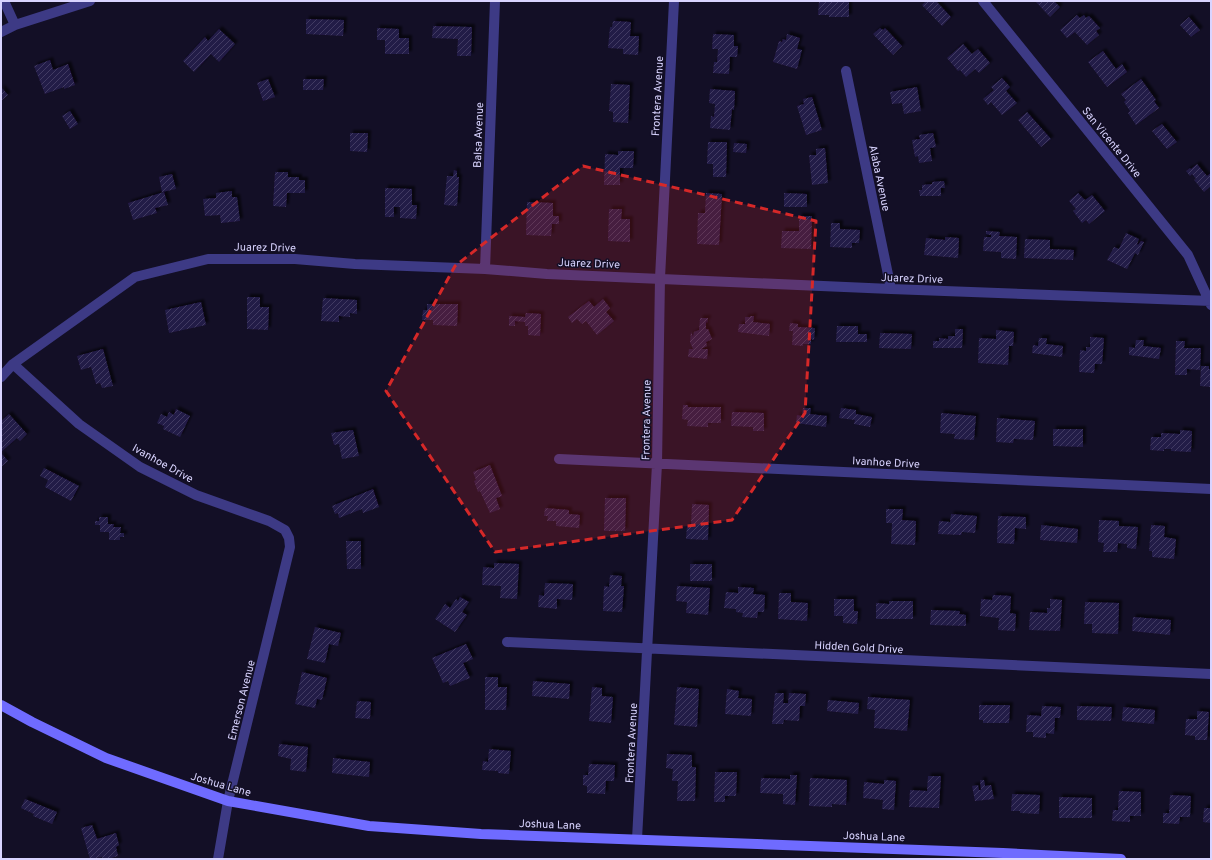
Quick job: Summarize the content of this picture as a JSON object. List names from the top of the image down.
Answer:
{
  "streets": {
    "main road": ["Joshua Lane"],
    "street": [
      "Frontera Avenue",
      "Balsa Avenue",
      "San Vicente Drive",
      "Alaba Avenue",
      "Juarez Drive",
      "Ivanhoe Drive",
      "Hidden Gold Drive",
      "Emerson Avenue"
    ]
  },
  "crossings": [
    ["Frontera Avenue", "Juarez Drive"],
    ["Frontera Avenue", "Ivanhoe Drive"],
    ["Frontera Avenue", "Hidden Gold Drive"],
    ["Frontera Avenue", "Joshua Lane"],
    ["Balsa Avenue", "Juarez Drive"],
    ["San Vicente Drive", "Juarez Drive"],
    ["Alaba Avenue", "Juarez Drive"],
    ["Juarez Drive", "Ivanhoe Drive"],
    ["Ivanhoe Drive", "Emerson Avenue"],
    ["Emerson Avenue", "Joshua Lane"]
  ]
}
